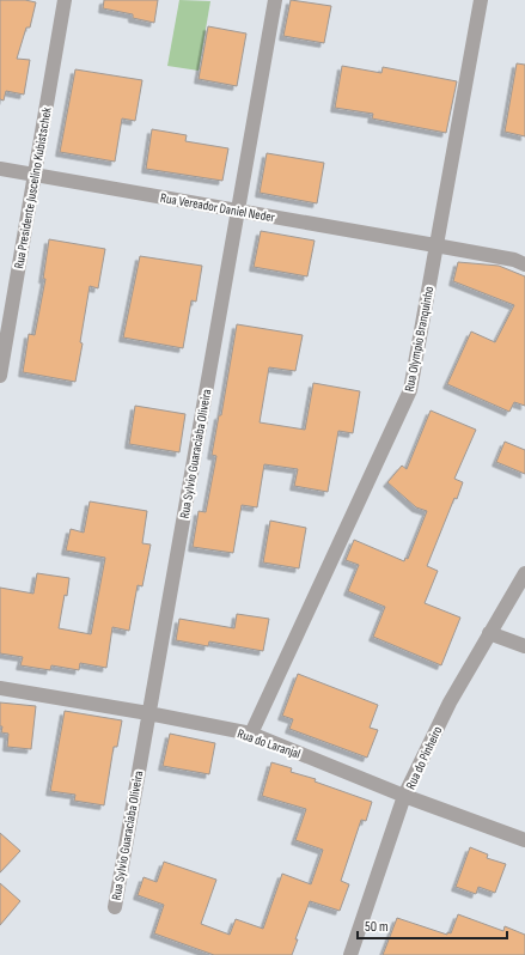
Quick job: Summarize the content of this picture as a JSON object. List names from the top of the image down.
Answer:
{
  "streets": {
    "street": [
      "Rua Presidente Juscelino Kubistschek",
      "Rua Vereador Daniel Neder",
      "Rua Olympio Branquinho",
      "Rua Sylvio Guaraciaba Oliveira",
      "Rua do Laranjal",
      "Rua do Pinheiro"
    ]
  },
  "crossings": [
    ["Rua Presidente Juscelino Kubistschek", "Rua Vereador Daniel Neder"],
    ["Rua Vereador Daniel Neder", "Rua Olympio Branquinho"],
    ["Rua Vereador Daniel Neder", "Rua Sylvio Guaraciaba Oliveira"],
    ["Rua Olympio Branquinho", "Rua do Laranjal"],
    ["Rua Sylvio Guaraciaba Oliveira", "Rua do Laranjal"],
    ["Rua do Laranjal", "Rua do Pinheiro"]
  ],
  "scale_bar": "50 m"
}
